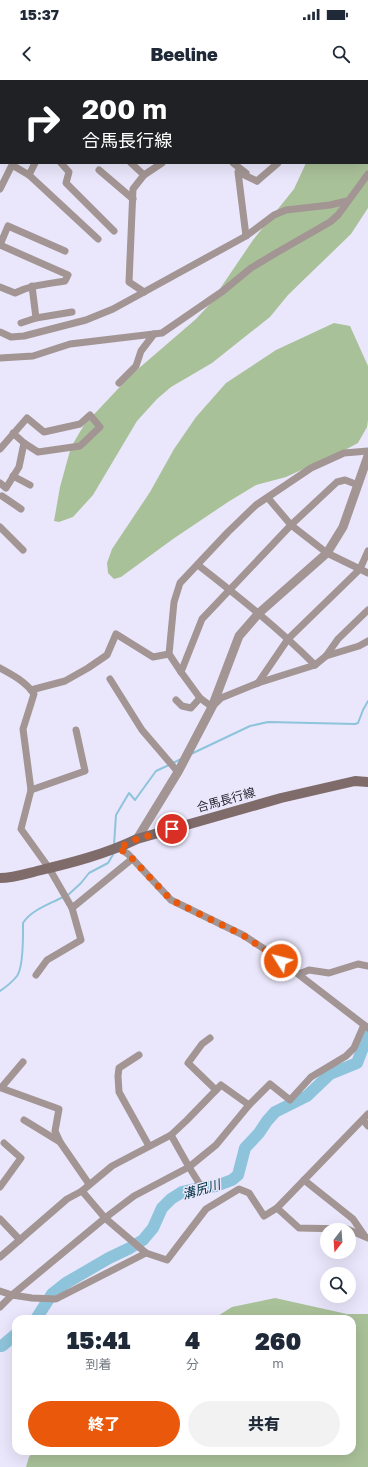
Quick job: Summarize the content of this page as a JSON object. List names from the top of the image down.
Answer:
{
  "streets": {
    "main road": ["合馬長行線"]
  },
  "water": ["溝尻川"],
  "north": "bottom",
  "page": {
    "status": "15:37",
    "header": "Beeline",
    "turn": ["200 m", "合馬長行線"],
    "eta": [
      "15:41",
      "到着",
      "4",
      "分",
      "260",
      "m"
    ],
    "buttons": ["終了", "共有"]
  }
}
